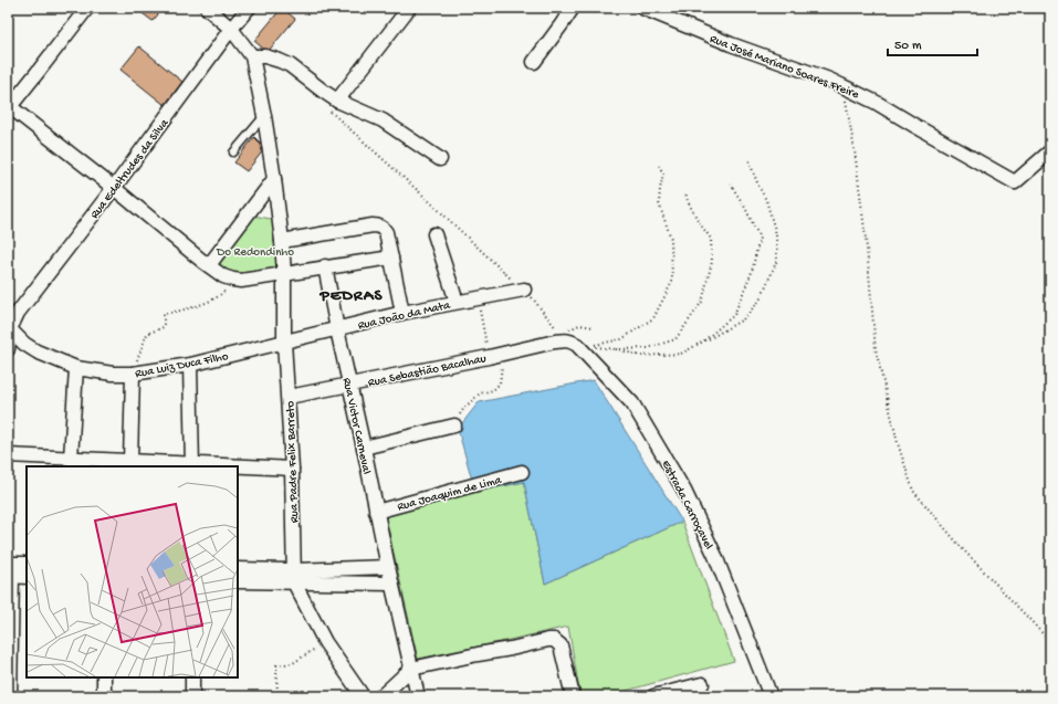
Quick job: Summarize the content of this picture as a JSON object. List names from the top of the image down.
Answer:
{
  "streets": {
    "street": [
      "Rua José Mariano Soares Freire",
      "Rua Edeltrudes da Silva",
      "Rua João da Mata",
      "Rua Luiz Duca Filho",
      "Rua Sebastião Bacalhau",
      "Rua Victor Carneval",
      "Rua Padre Felix Barreto",
      "Rua Joaquim de Lima",
      "Estrada Carroçavel"
    ]
  },
  "crossings": [
    ["Rua Edeltrudes da Silva", "Rua Luiz Duca Filho"],
    ["Rua João da Mata", "Rua Luiz Duca Filho"],
    ["Rua João da Mata", "Rua Victor Carneval"],
    ["Rua João da Mata", "Rua Padre Felix Barreto"],
    ["Rua Luiz Duca Filho", "Rua Padre Felix Barreto"],
    ["Rua Sebastião Bacalhau", "Rua Victor Carneval"],
    ["Rua Sebastião Bacalhau", "Rua Padre Felix Barreto"],
    ["Rua Sebastião Bacalhau", "Estrada Carroçavel"],
    ["Rua Victor Carneval", "Rua Joaquim de Lima"]
  ],
  "districts": ["PEDRAS"],
  "parks": ["Do Redondinho"],
  "scale_bar": "50 m"
}
